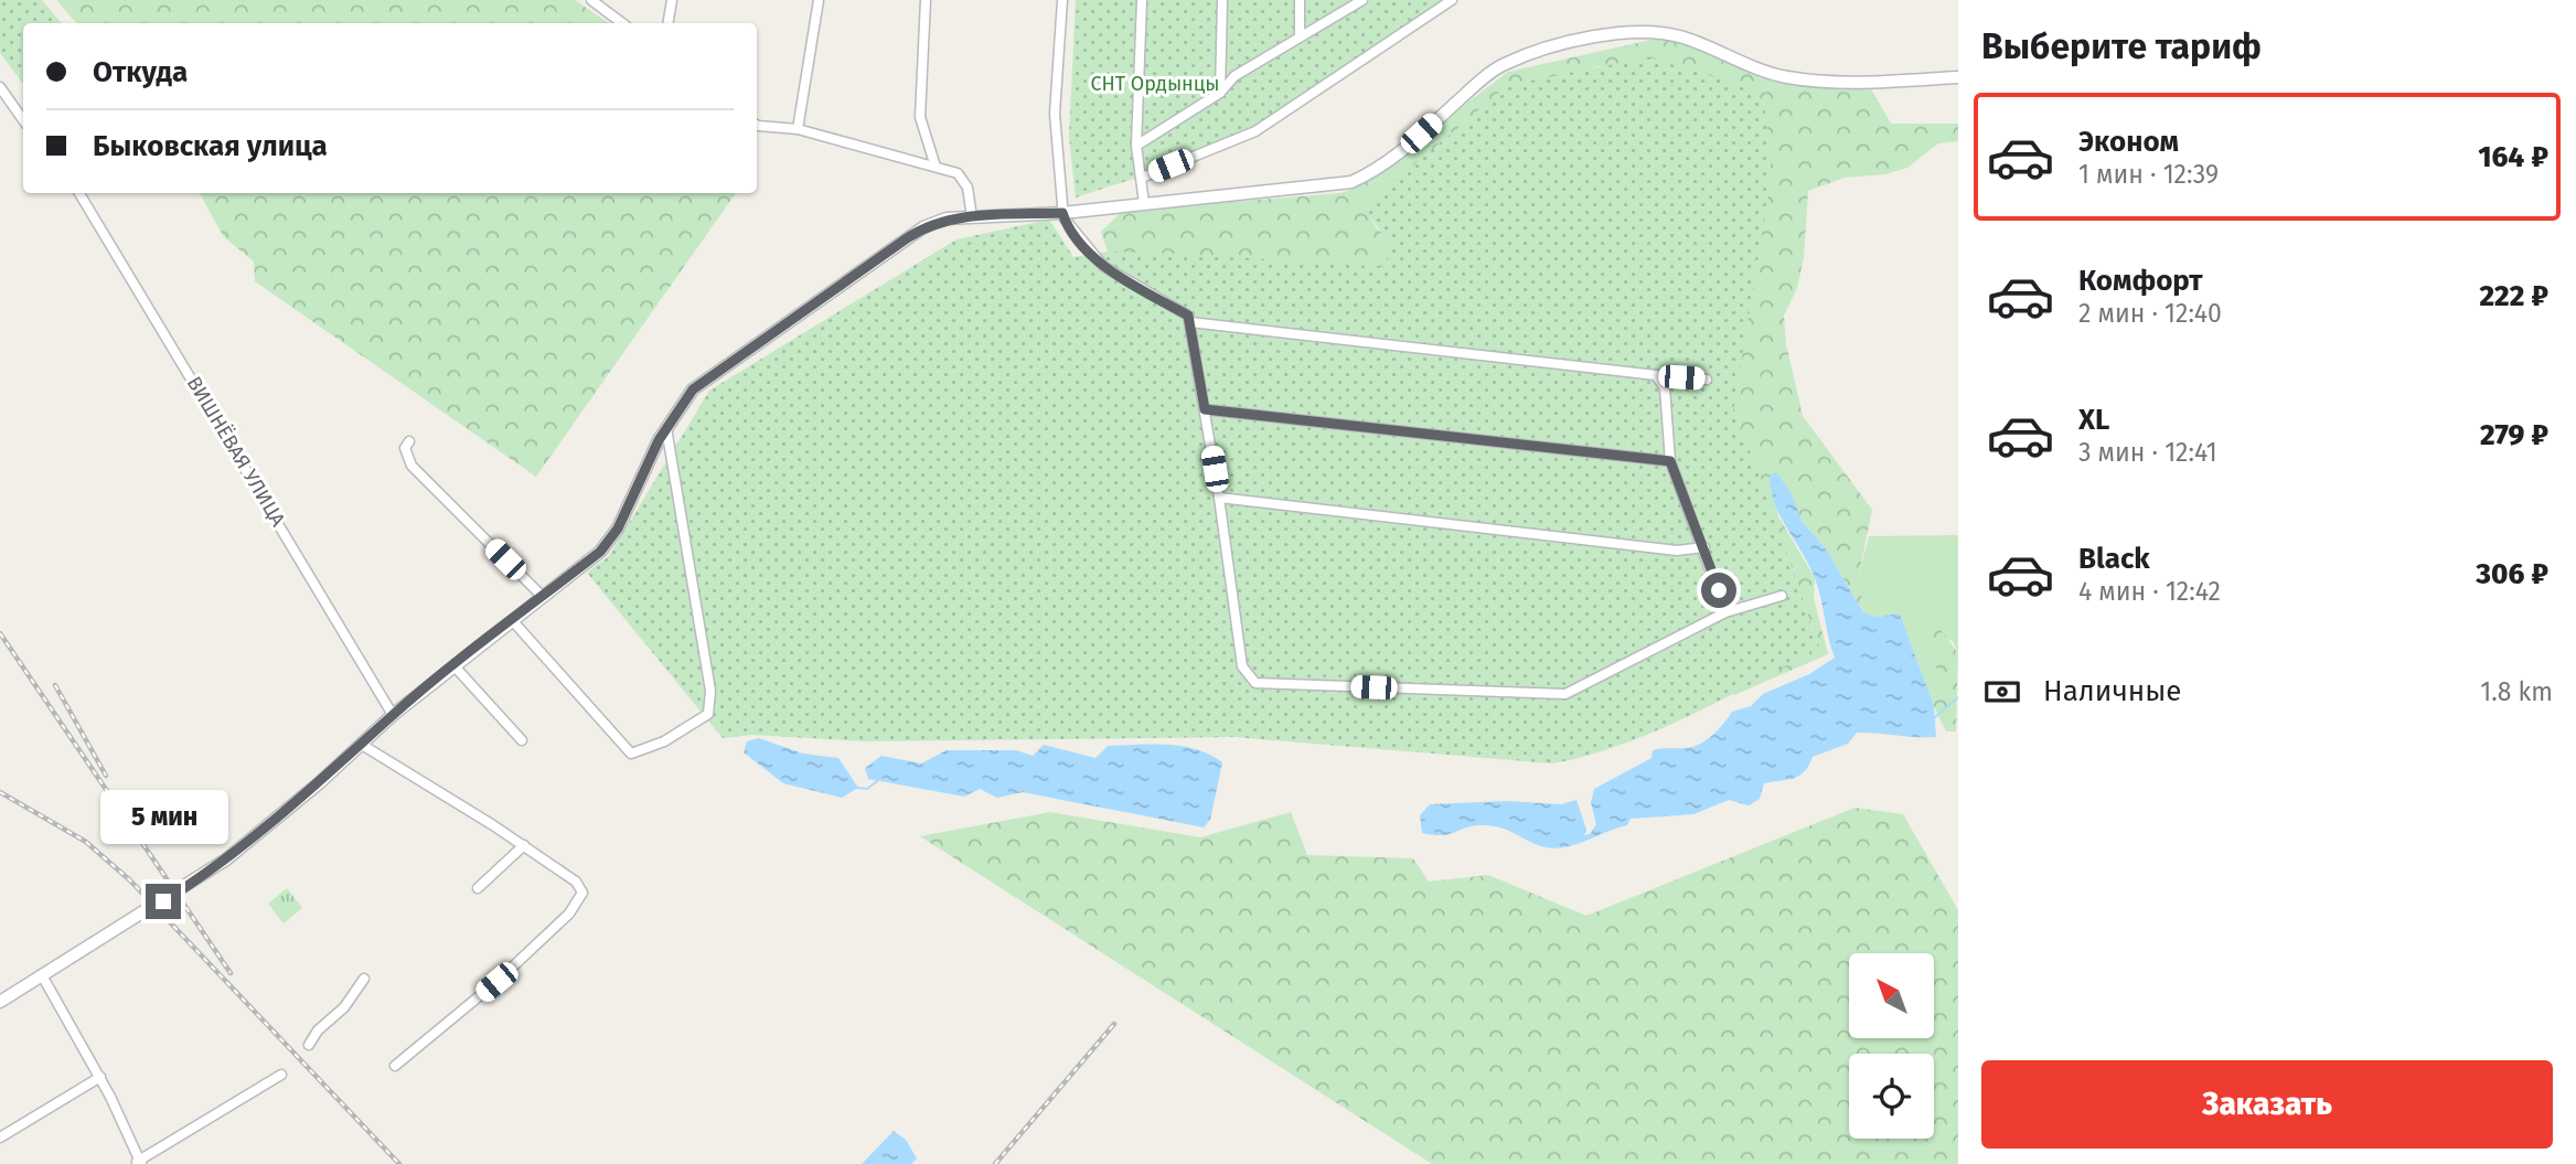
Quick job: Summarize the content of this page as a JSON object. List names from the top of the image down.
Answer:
{
  "streets": {
    "street": ["ВИШНЁВАЯ УЛИЦА"]
  },
  "parks": ["СНТ Ордынцы"],
  "north": "top left",
  "page": {
    "heading": "Выберите тариф",
    "banner": ["Откуда", "Быковская улица"],
    "list": [
      {
        "name": "Эконом",
        "note": "1 мин · 12:39",
        "value": "164 ₽"
      },
      {
        "name": "Комфорт",
        "note": "2 мин · 12:40",
        "value": "222 ₽"
      },
      {
        "name": "XL",
        "note": "3 мин · 12:41",
        "value": "279 ₽"
      },
      {
        "name": "Black",
        "note": "4 мин · 12:42",
        "value": "306 ₽"
      }
    ],
    "pay": ["Наличные", "1.8 km"],
    "bubble": "5 мин",
    "buttons": "Заказать"
  }
}
